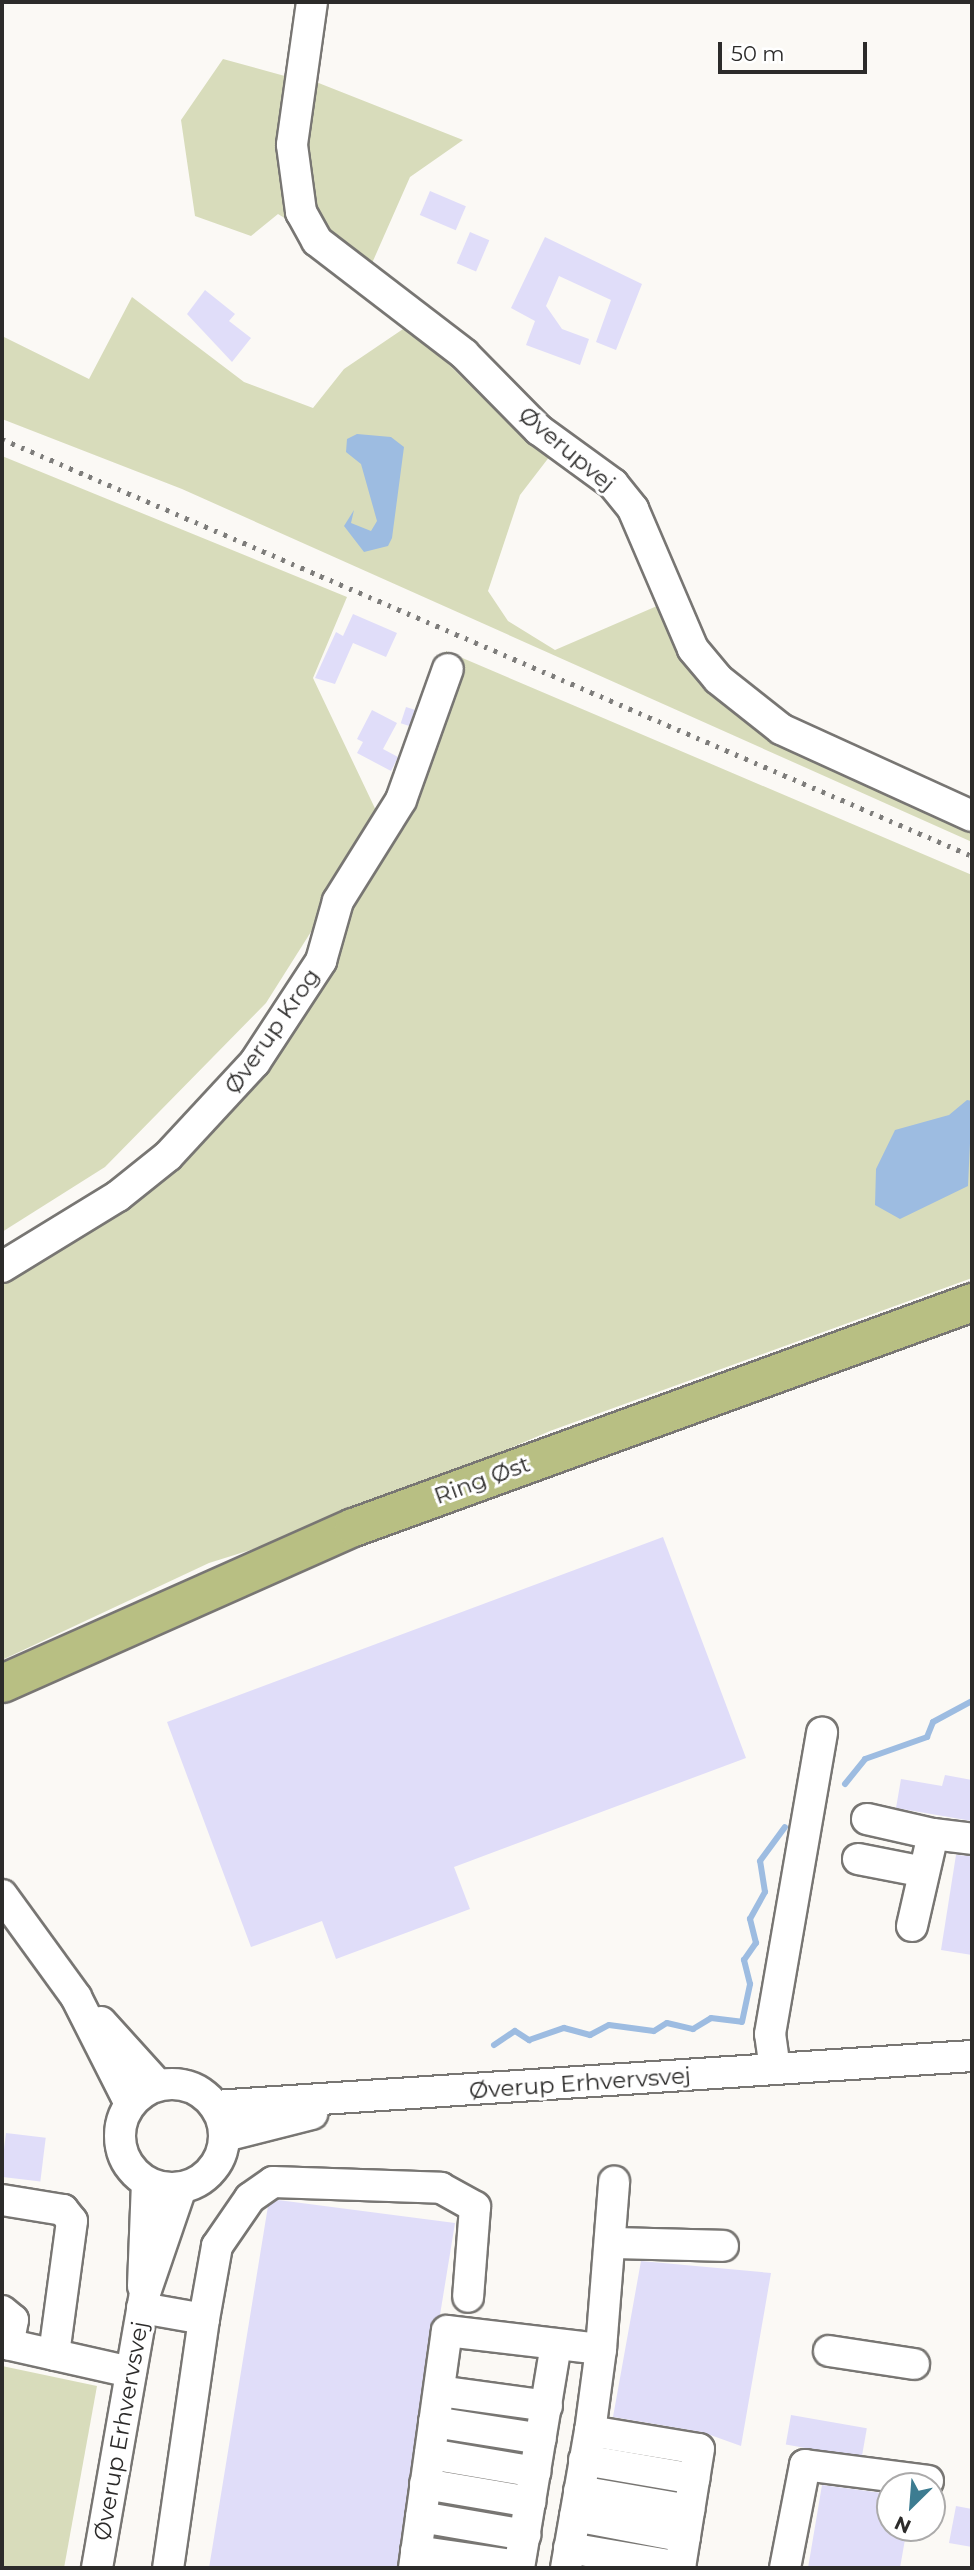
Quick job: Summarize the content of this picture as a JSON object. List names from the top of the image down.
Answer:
{
  "streets": {
    "main road": ["Ring Øst"],
    "street": ["Øverupvej", "Øverup Krog", "Øverup Erhvervsvej"]
  },
  "scale_bar": "50 m",
  "north": "bottom left"
}
